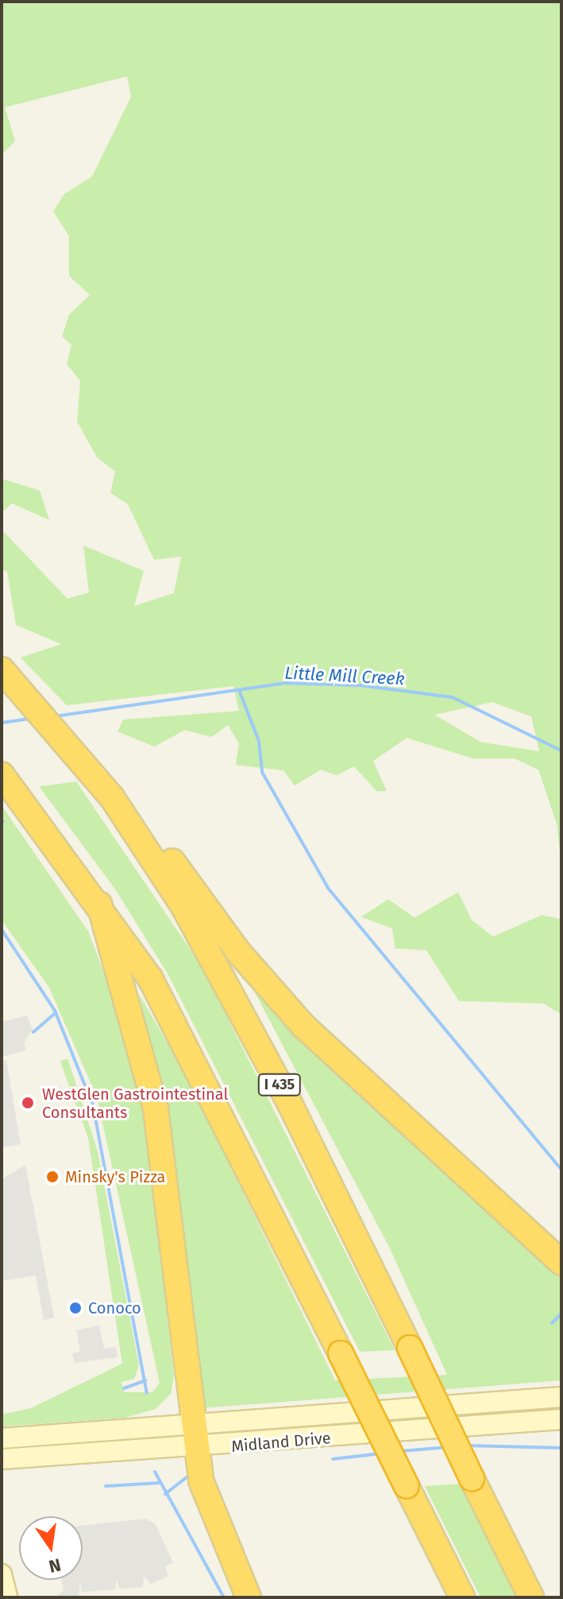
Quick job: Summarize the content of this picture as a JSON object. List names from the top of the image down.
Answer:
{
  "streets": {
    "highway": ["I 435"],
    "main road": ["Midland Drive"]
  },
  "water": ["Little Mill Creek"],
  "places": ["WestGlen Gastrointestinal Consultants", "Minsky's Pizza", "Conoco"],
  "north": "bottom"
}
